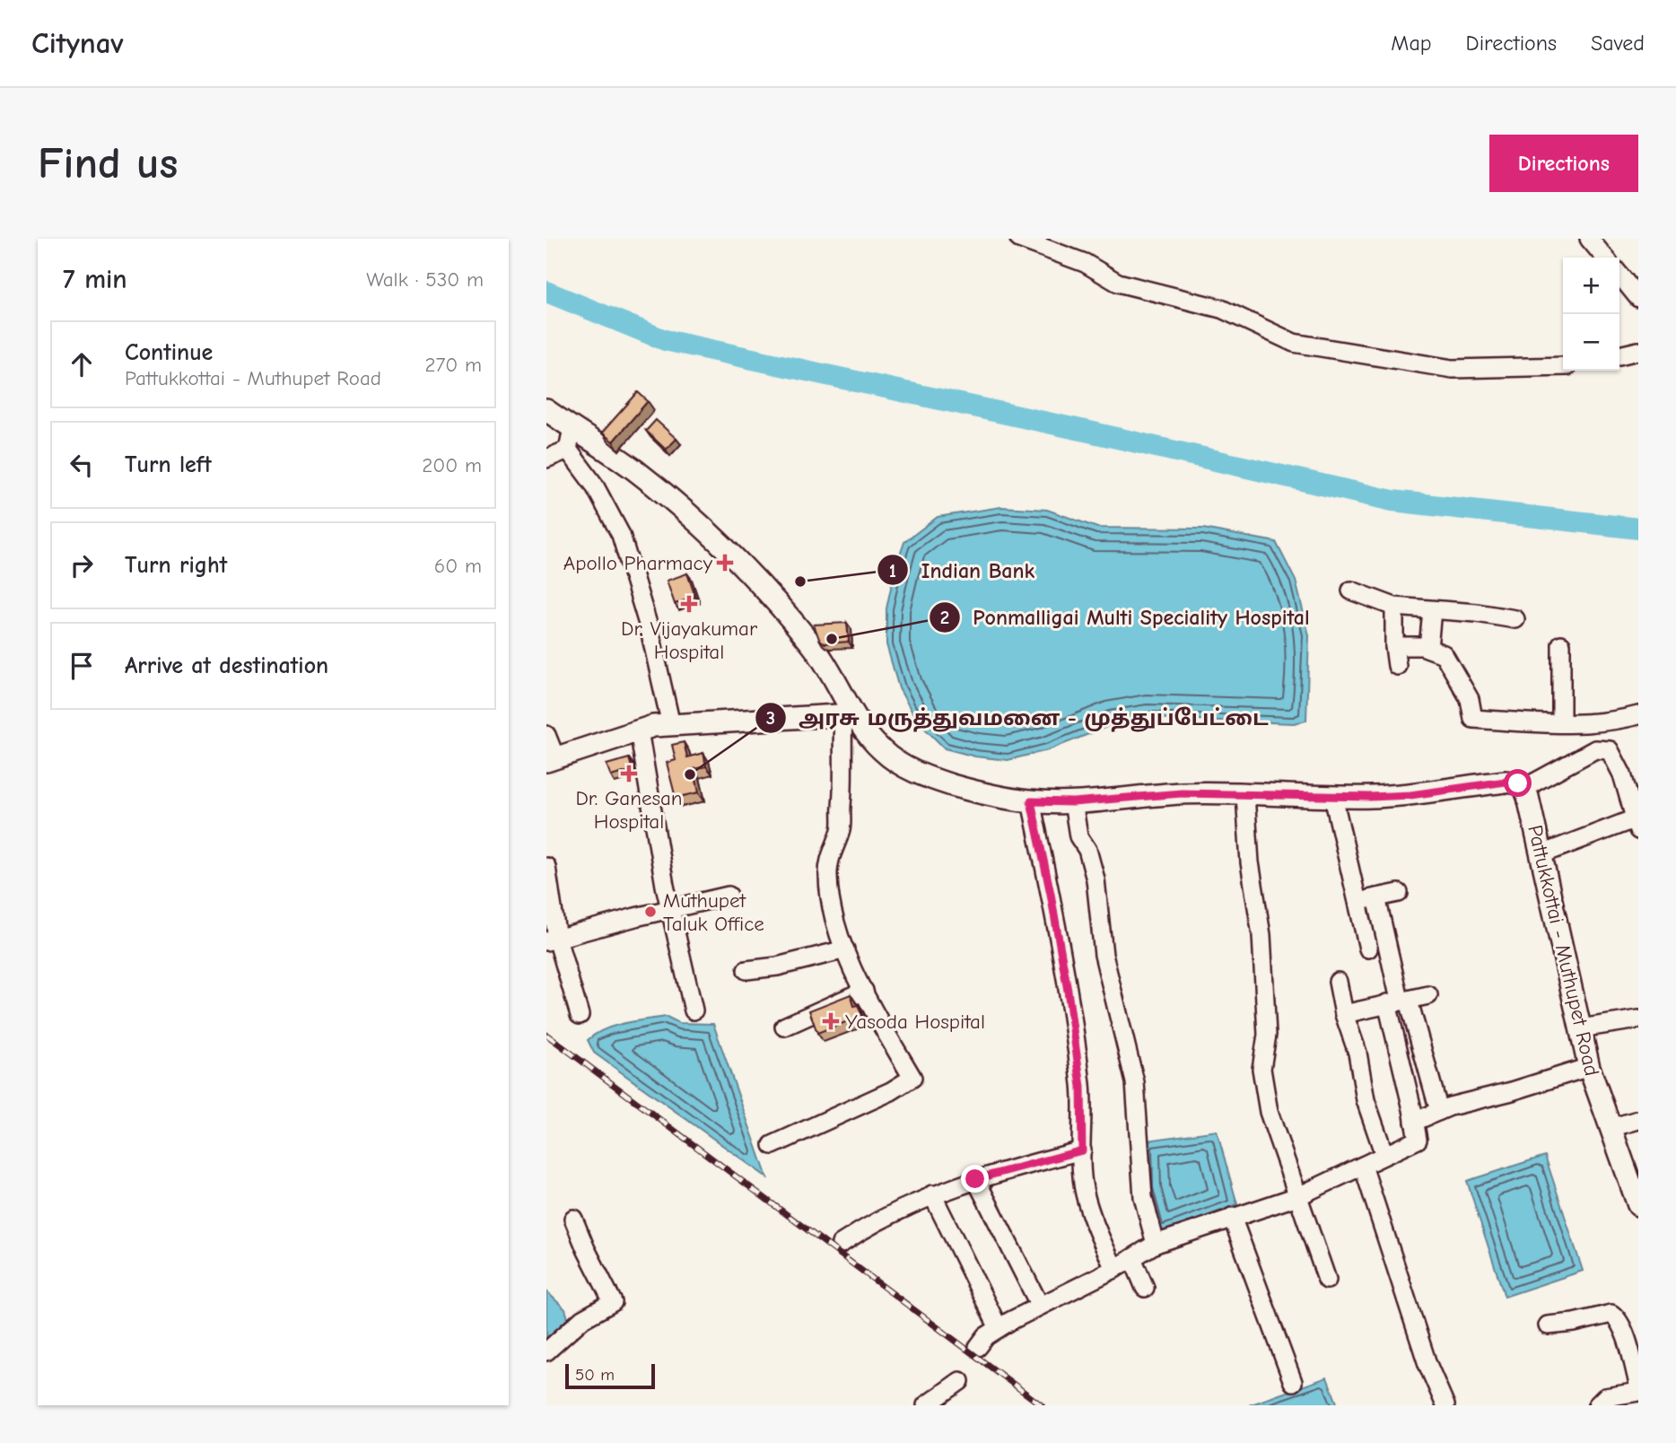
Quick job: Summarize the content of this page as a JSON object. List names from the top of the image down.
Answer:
{
  "streets": {
    "main road": ["Pattukkottai - Muthupet Road"]
  },
  "places": {
    "health": [
      "Apollo Pharmacy",
      "Dr. Vijayakumar Hospital",
      "Dr. Ganesan Hospital",
      "Yasoda Hospital"
    ],
    "other": [
      "Indian Bank",
      "Ponmalligai Multi Speciality Hospital",
      "அரசு மருத்துவமனை - முத்துப்பேட்டை",
      "Muthupet Taluk Office"
    ]
  },
  "scale_bar": "50 m",
  "page": {
    "header": "Citynav",
    "nav": ["Map", "Directions", "Saved"],
    "buttons": "Directions",
    "title": "Find us",
    "heading": ["7 min", "Walk · 530 m"],
    "map_buttons": ["+", "−"],
    "list": [
      ["Continue", "Pattukkottai - Muthupet Road", "270 m"],
      ["Turn left", "200 m"],
      ["Turn right", "60 m"],
      "Arrive at destination"
    ],
    "scale": "50 m"
  }
}
